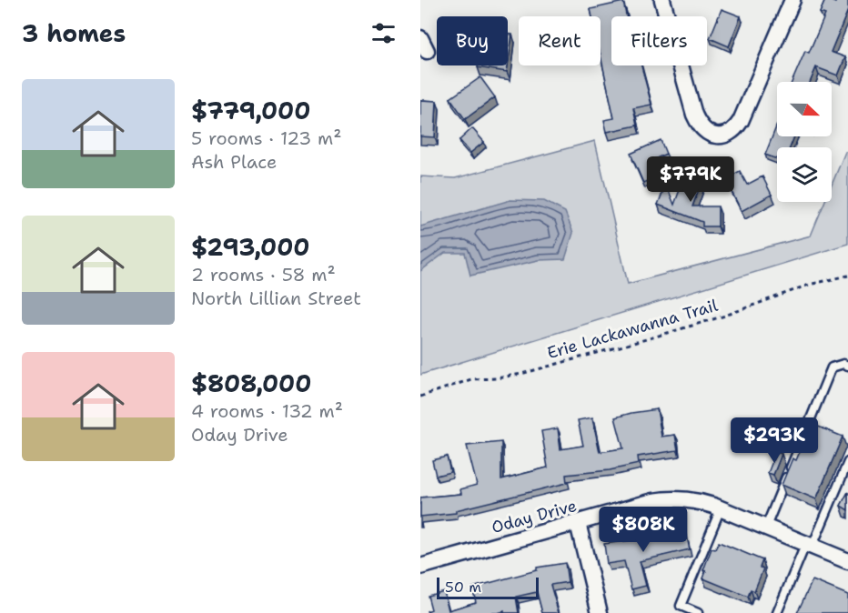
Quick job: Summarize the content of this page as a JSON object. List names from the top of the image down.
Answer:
{
  "streets": {
    "street": ["Oday Drive"],
    "path": ["Erie Lackawanna Trail"]
  },
  "scale_bar": "50 m",
  "north": "right",
  "page": {
    "heading": "3 homes",
    "chip": ["Buy", "Rent", "Filters"],
    "list": [
      {
        "name": "$779,000",
        "note": "5 rooms · 123 m² · Ash Place"
      },
      {
        "name": "$293,000",
        "note": "2 rooms · 58 m² · North Lillian Street"
      },
      {
        "name": "$808,000",
        "note": "4 rooms · 132 m² · Oday Drive"
      }
    ],
    "price": ["$779K", "$293K", "$808K"],
    "scale": "50 m"
  }
}
